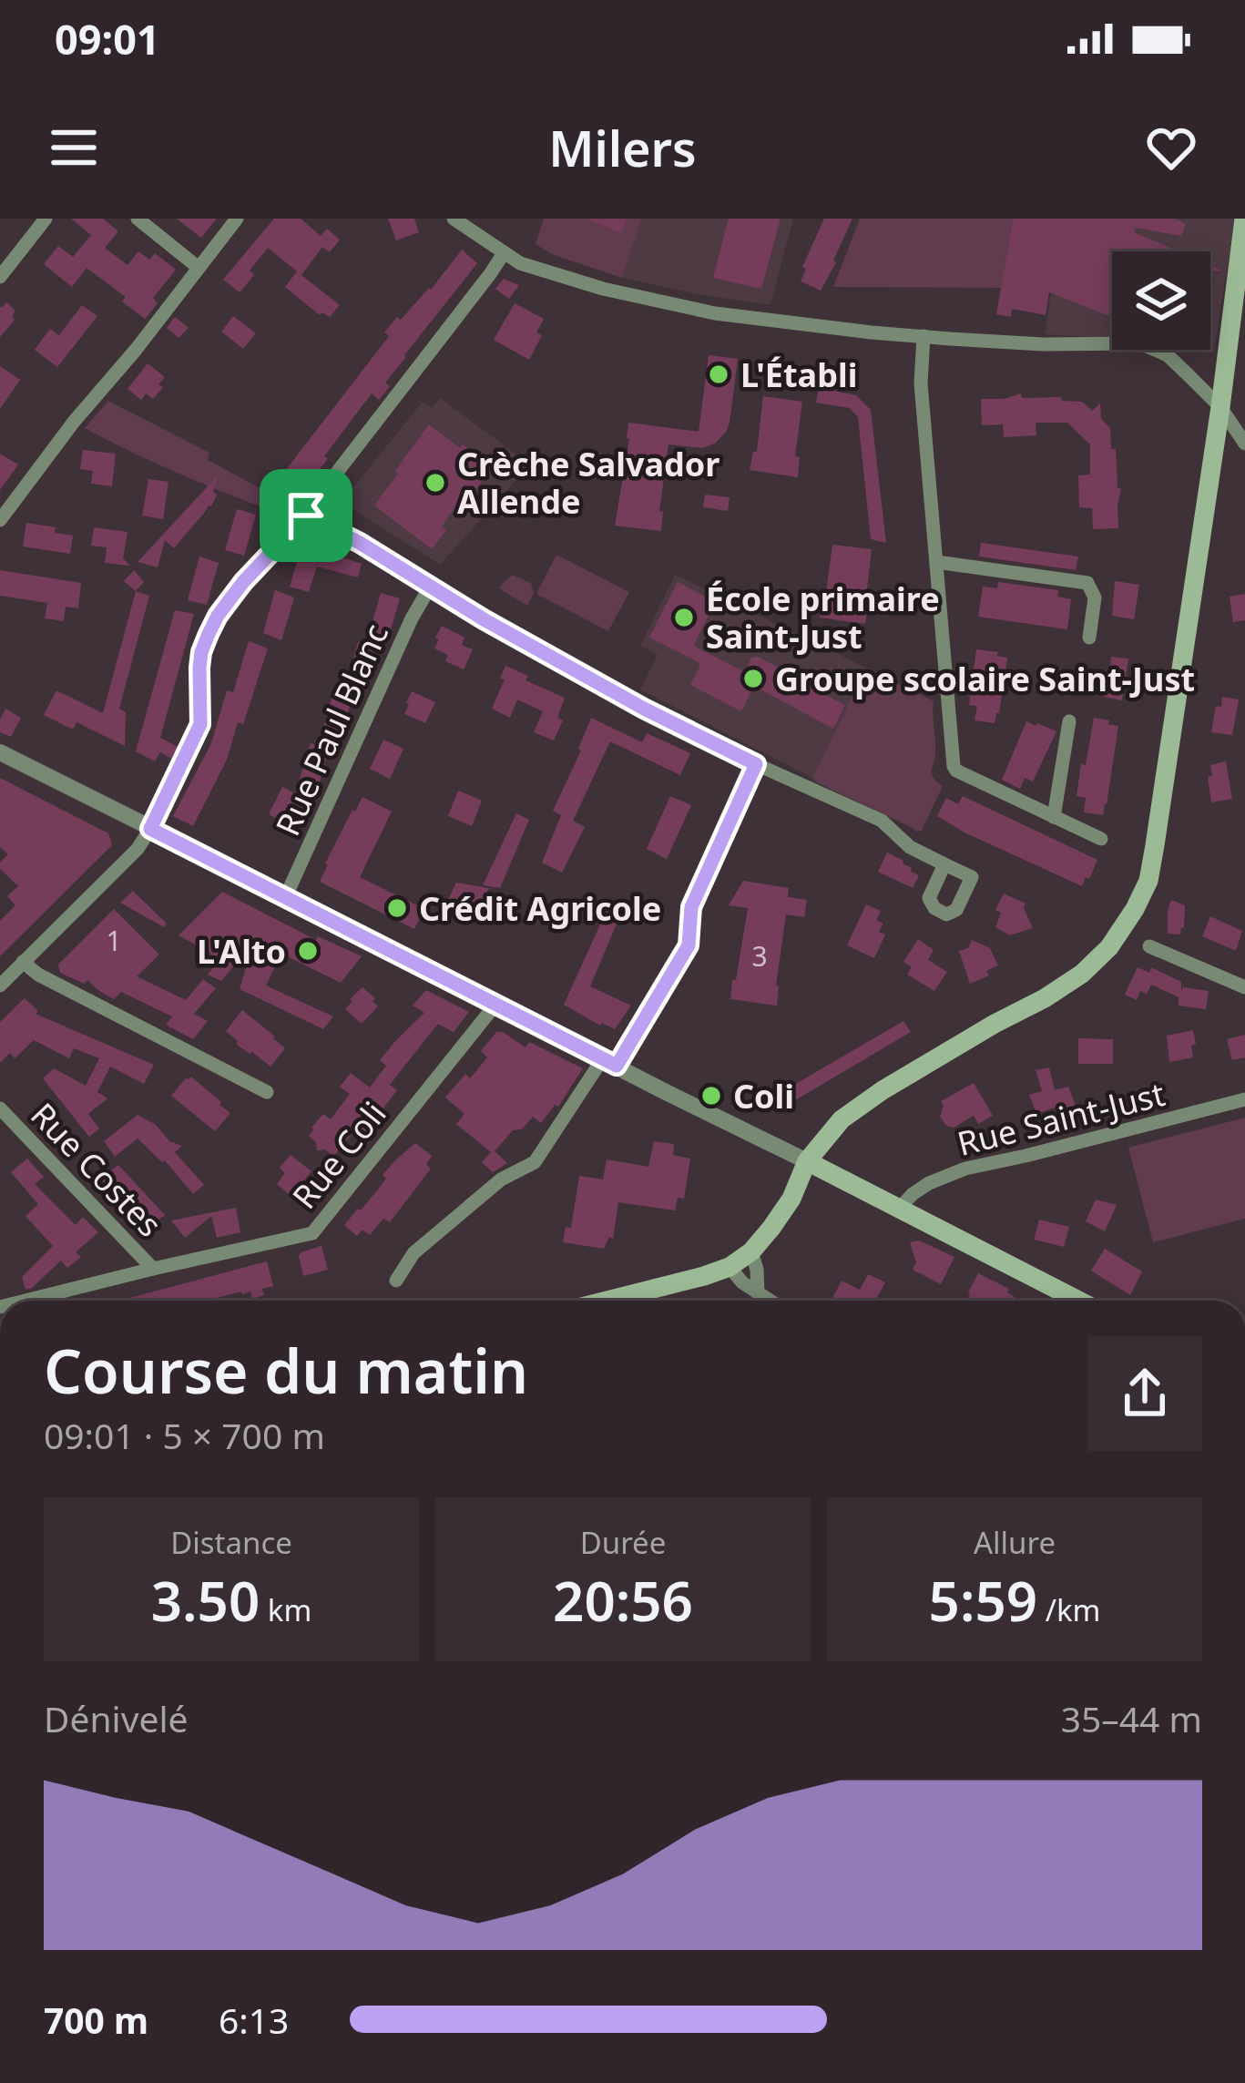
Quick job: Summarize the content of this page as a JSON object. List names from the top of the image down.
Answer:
{
  "streets": {
    "street": [
      "Rue Paul Blanc",
      "Rue Saint-Just",
      "Rue Coli",
      "Rue Costes"
    ]
  },
  "crossings": [
    ["Rue Coli", "Rue Costes"]
  ],
  "places": [
    "L'Établi",
    "Crèche Salvador Allende",
    "École primaire Saint-Just",
    "Groupe scolaire Saint-Just",
    "Crédit Agricole",
    "L'Alto",
    "Coli"
  ],
  "house_numbers": ["1", "3"],
  "page": {
    "status": "09:01",
    "header": "Milers",
    "heading": ["Course du matin", "09:01 · 5 × 700 m"],
    "stats": [
      ["Distance", "3.50 km"],
      ["Durée", "20:56"],
      ["Allure", "5:59 /km"]
    ],
    "chart": ["Dénivelé", "35–44 m"],
    "list": [
      {
        "name": "700 m",
        "note": "6:13"
      }
    ]
  }
}
